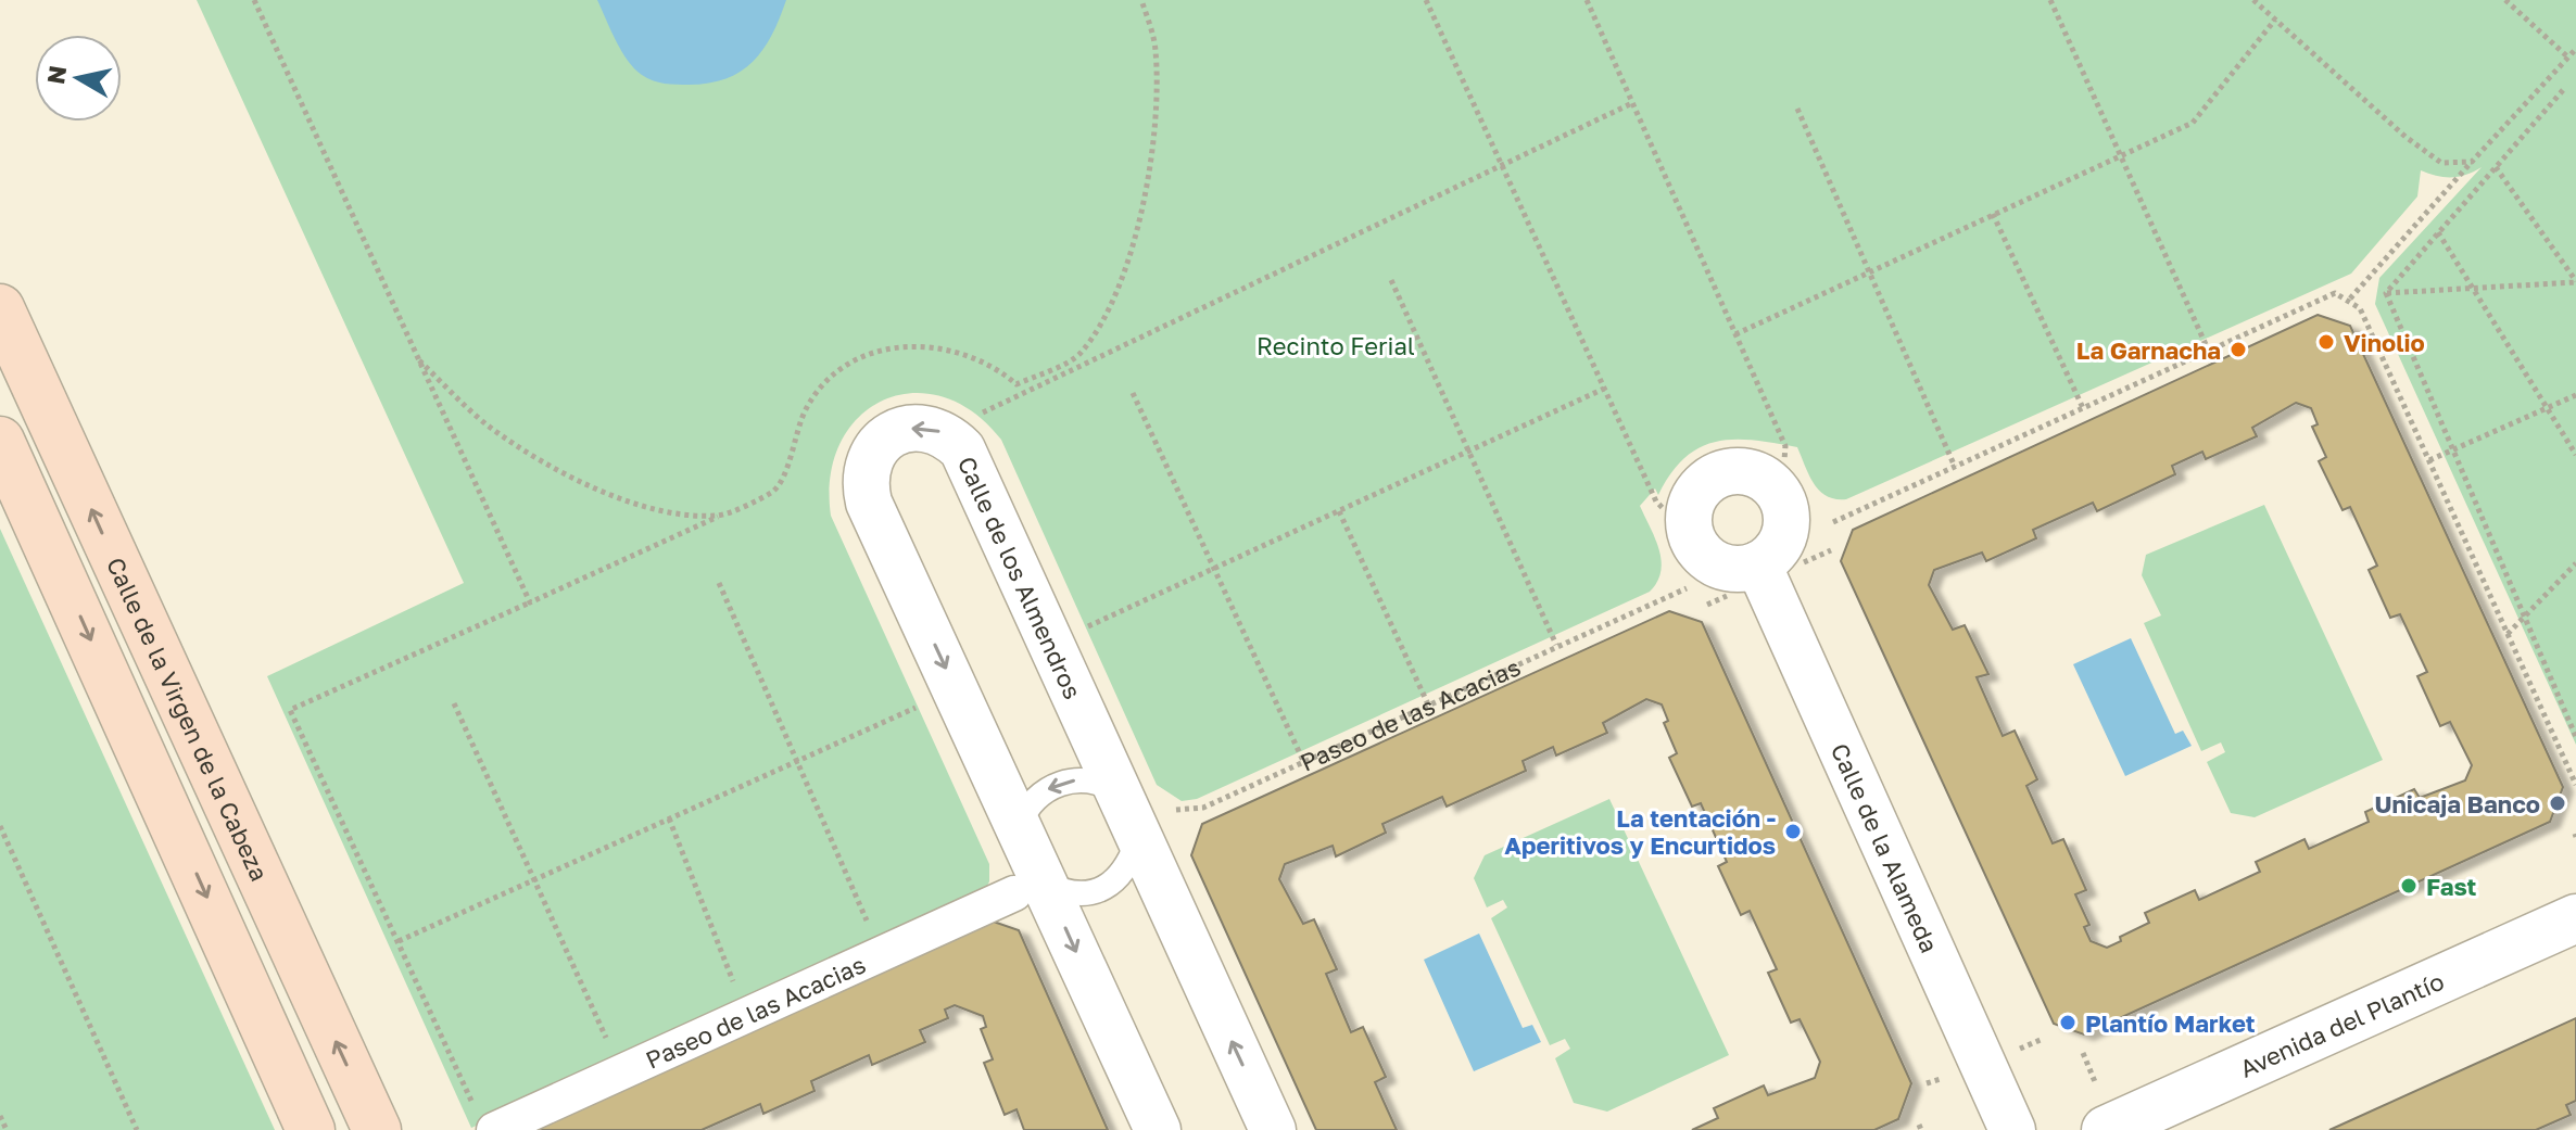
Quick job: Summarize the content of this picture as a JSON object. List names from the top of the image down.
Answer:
{
  "streets": {
    "main road": ["Calle de la Virgen de la Cabeza"],
    "street": [
      "Calle de los Almendros",
      "Paseo de las Acacias",
      "Calle de la Alameda",
      "Avenida del Plantío"
    ]
  },
  "crossings": [
    ["Calle de los Almendros", "Paseo de las Acacias"]
  ],
  "parks": ["Recinto Ferial"],
  "places": [
    "Vinolio",
    "La Garnacha",
    "Unicaja Banco",
    "La tentación - Aperitivos y Encurtidos",
    "Fast",
    "Plantío Market"
  ],
  "north": "left"
}
